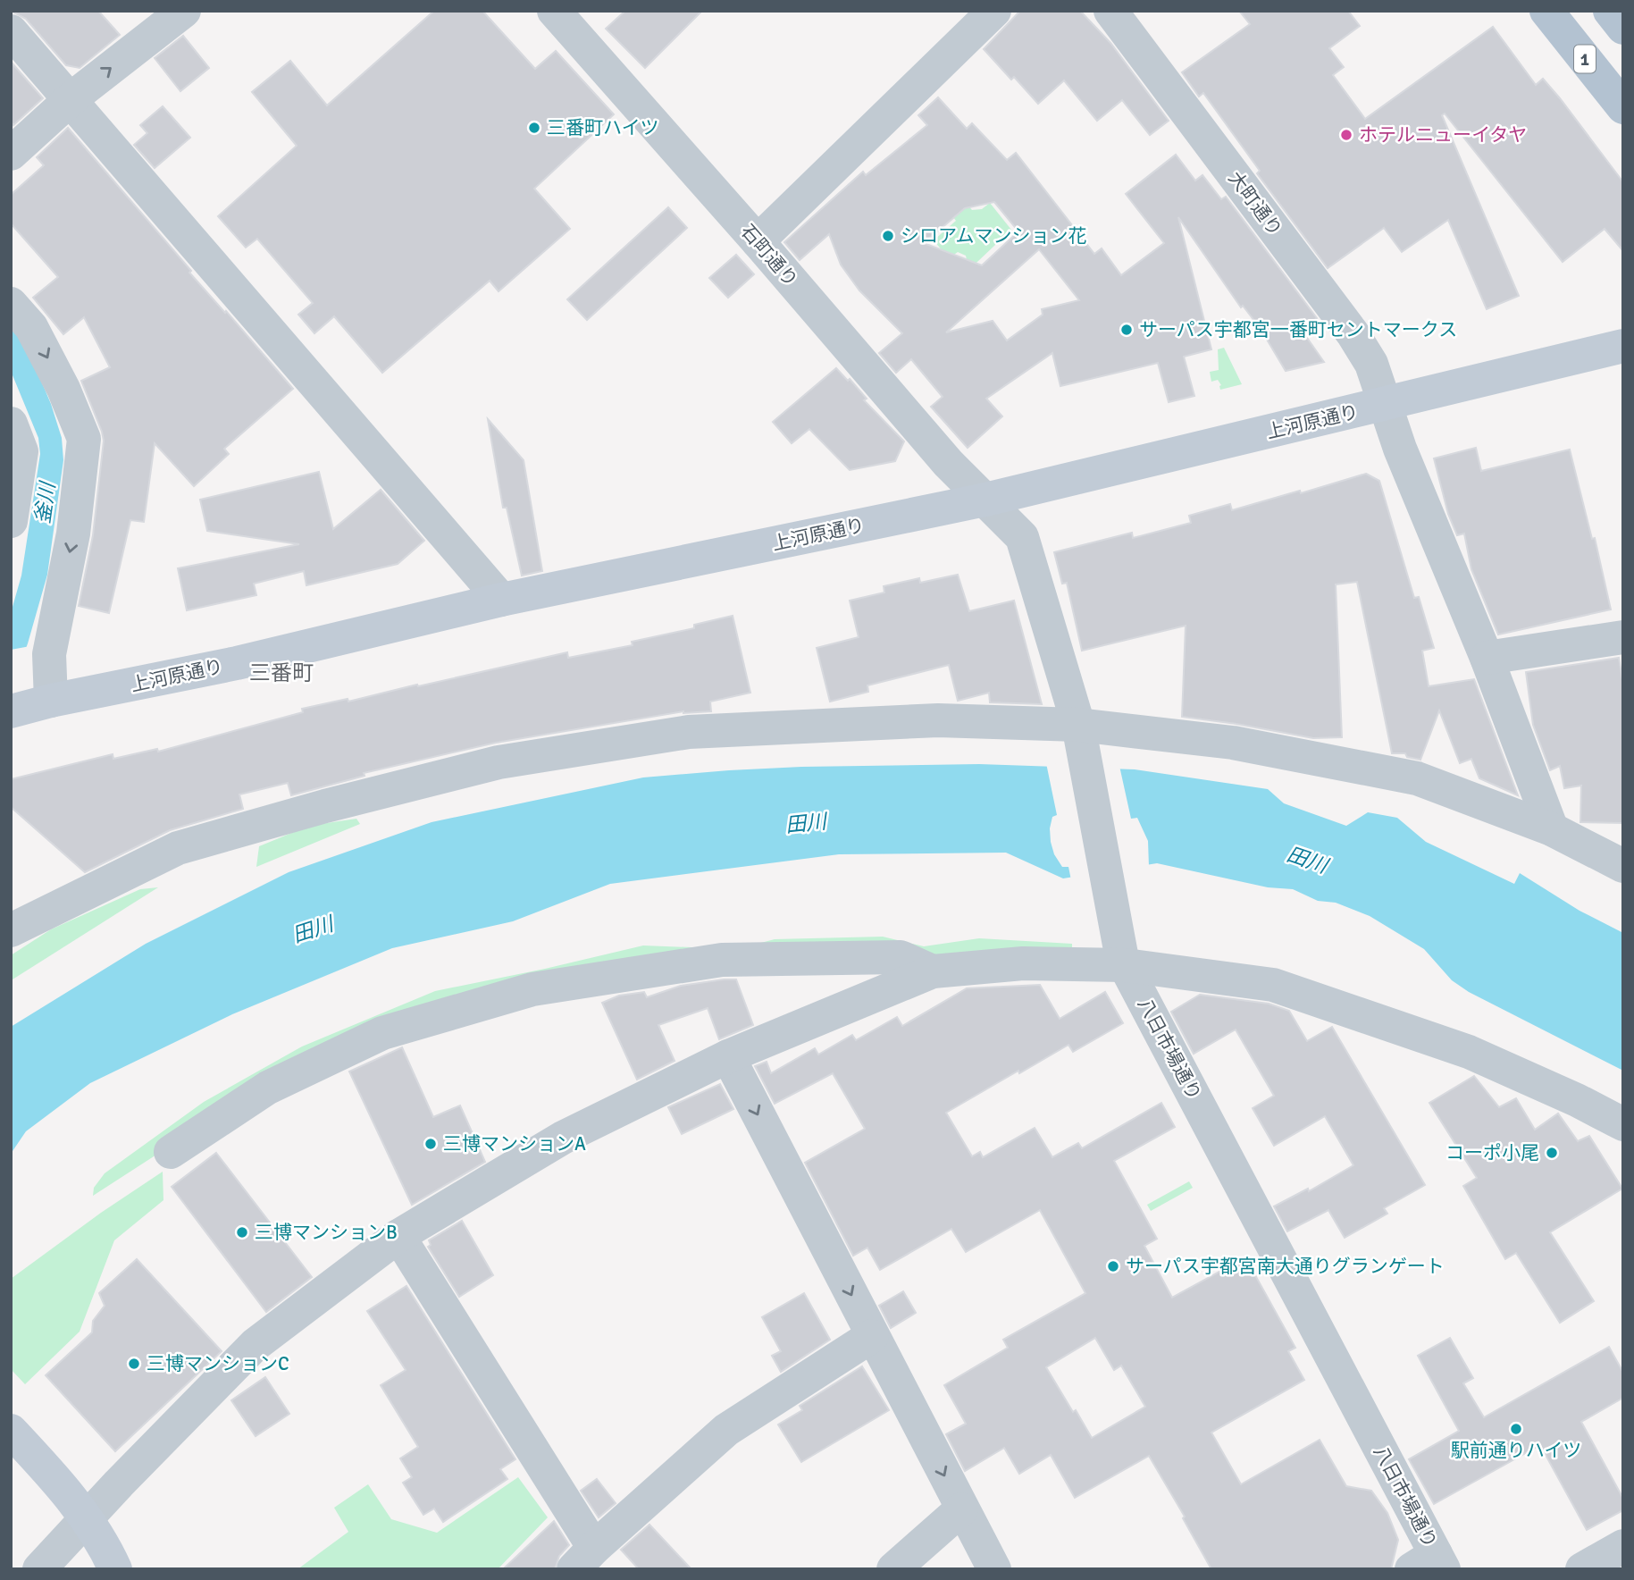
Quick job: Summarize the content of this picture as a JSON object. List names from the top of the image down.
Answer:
{
  "streets": {
    "main road": ["1"],
    "street": [
      "大町通り",
      "石町通り",
      "上河原通り",
      "八日市場通り"
    ]
  },
  "crossings": [
    ["大町通り", "上河原通り"],
    ["石町通り", "上河原通り"],
    ["石町通り", "八日市場通り"],
    ["上河原通り", "八日市場通り"]
  ],
  "districts": ["三番町"],
  "water": ["釜川", "田川"],
  "places": [
    "三番町ハイツ",
    "ホテルニューイタヤ",
    "シロアムマンション花",
    "サーパス宇都宮一番町セントマークス",
    "三博マンションA",
    "コーポ小尾",
    "三博マンションB",
    "サーパス宇都宮南大通りグランゲート",
    "三博マンションC",
    "駅前通りハイツ"
  ]
}
